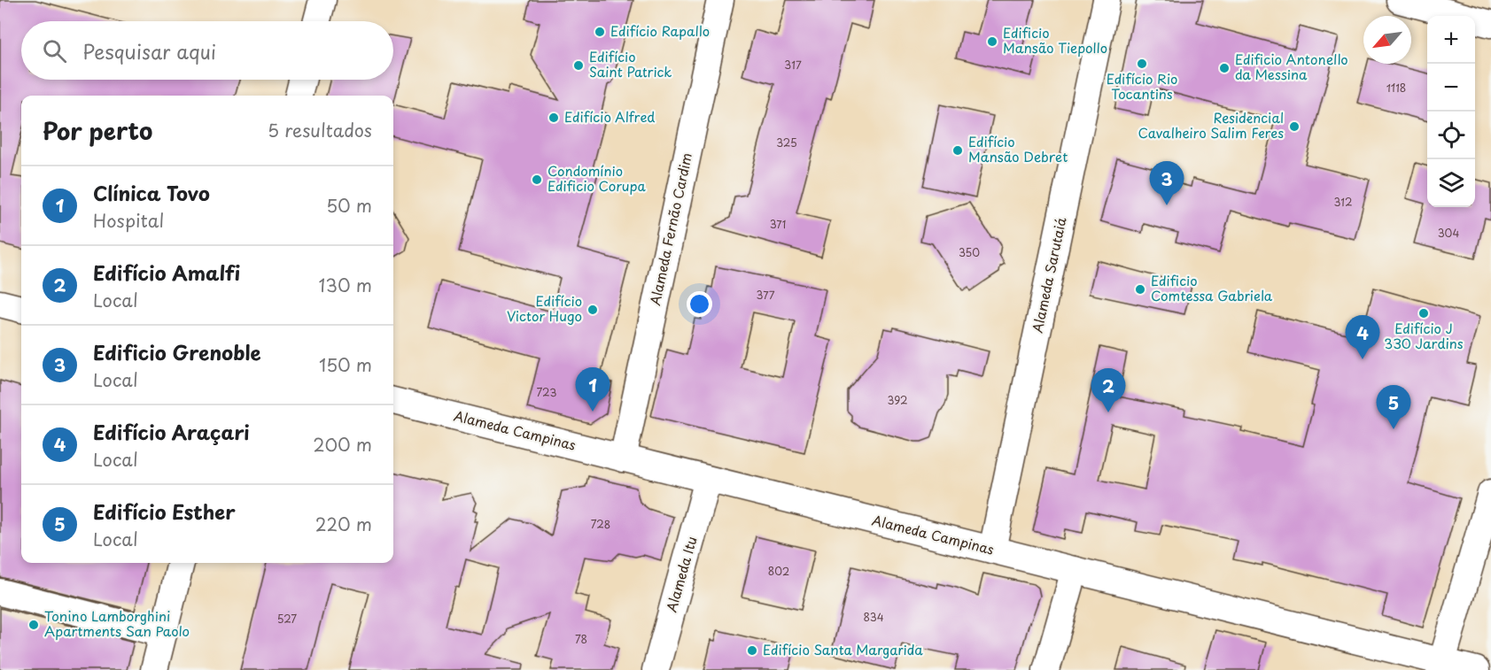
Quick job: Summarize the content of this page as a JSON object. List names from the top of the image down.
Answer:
{
  "streets": {
    "street": [
      "Alameda Fernão Cardim",
      "Alameda Sarutaiá",
      "Alameda Campinas",
      "Alameda Itu"
    ]
  },
  "crossings": [
    ["Alameda Fernão Cardim", "Alameda Campinas"],
    ["Alameda Sarutaiá", "Alameda Campinas"],
    ["Alameda Campinas", "Alameda Itu"]
  ],
  "places": [
    "Edifício Rapallo",
    "Edificio Mansão Tiepollo",
    "Edifício Rio Tocantins",
    "Edifício Saint Patrick",
    "Edificio Antonello da Messina",
    "Edifício Alfred",
    "Residencial Cavalheiro Salim Feres",
    "Edifício Mansão Debret",
    "Condomínio Edificio Corupa",
    "Edificio Comtessa Gabriela",
    "Edifício Victor Hugo",
    "Edifício J 330 Jardins",
    "Tonino Lamborghini Apartments San Paolo",
    "Edifício Santa Margarida"
  ],
  "house_numbers": [
    "317",
    "1118",
    "325",
    "312",
    "371",
    "304",
    "350",
    "377",
    "723",
    "392",
    "728",
    "802",
    "834",
    "527",
    "78"
  ],
  "north": "bottom left",
  "page": {
    "map_buttons": ["+", "−"],
    "search": "Pesquisar aqui",
    "heading": ["Por perto", "5 resultados"],
    "pins": [
      "3",
      "4",
      "1",
      "2",
      "5"
    ],
    "list": [
      {
        "mark": "1",
        "name": "Clínica Tovo",
        "note": "Hospital",
        "value": "50 m"
      },
      {
        "mark": "2",
        "name": "Edifício Amalfi",
        "note": "Local",
        "value": "130 m"
      },
      {
        "mark": "3",
        "name": "Edificio Grenoble",
        "note": "Local",
        "value": "150 m"
      },
      {
        "mark": "4",
        "name": "Edifício Araçari",
        "note": "Local",
        "value": "200 m"
      },
      {
        "mark": "5",
        "name": "Edifício Esther",
        "note": "Local",
        "value": "220 m"
      }
    ]
  }
}
